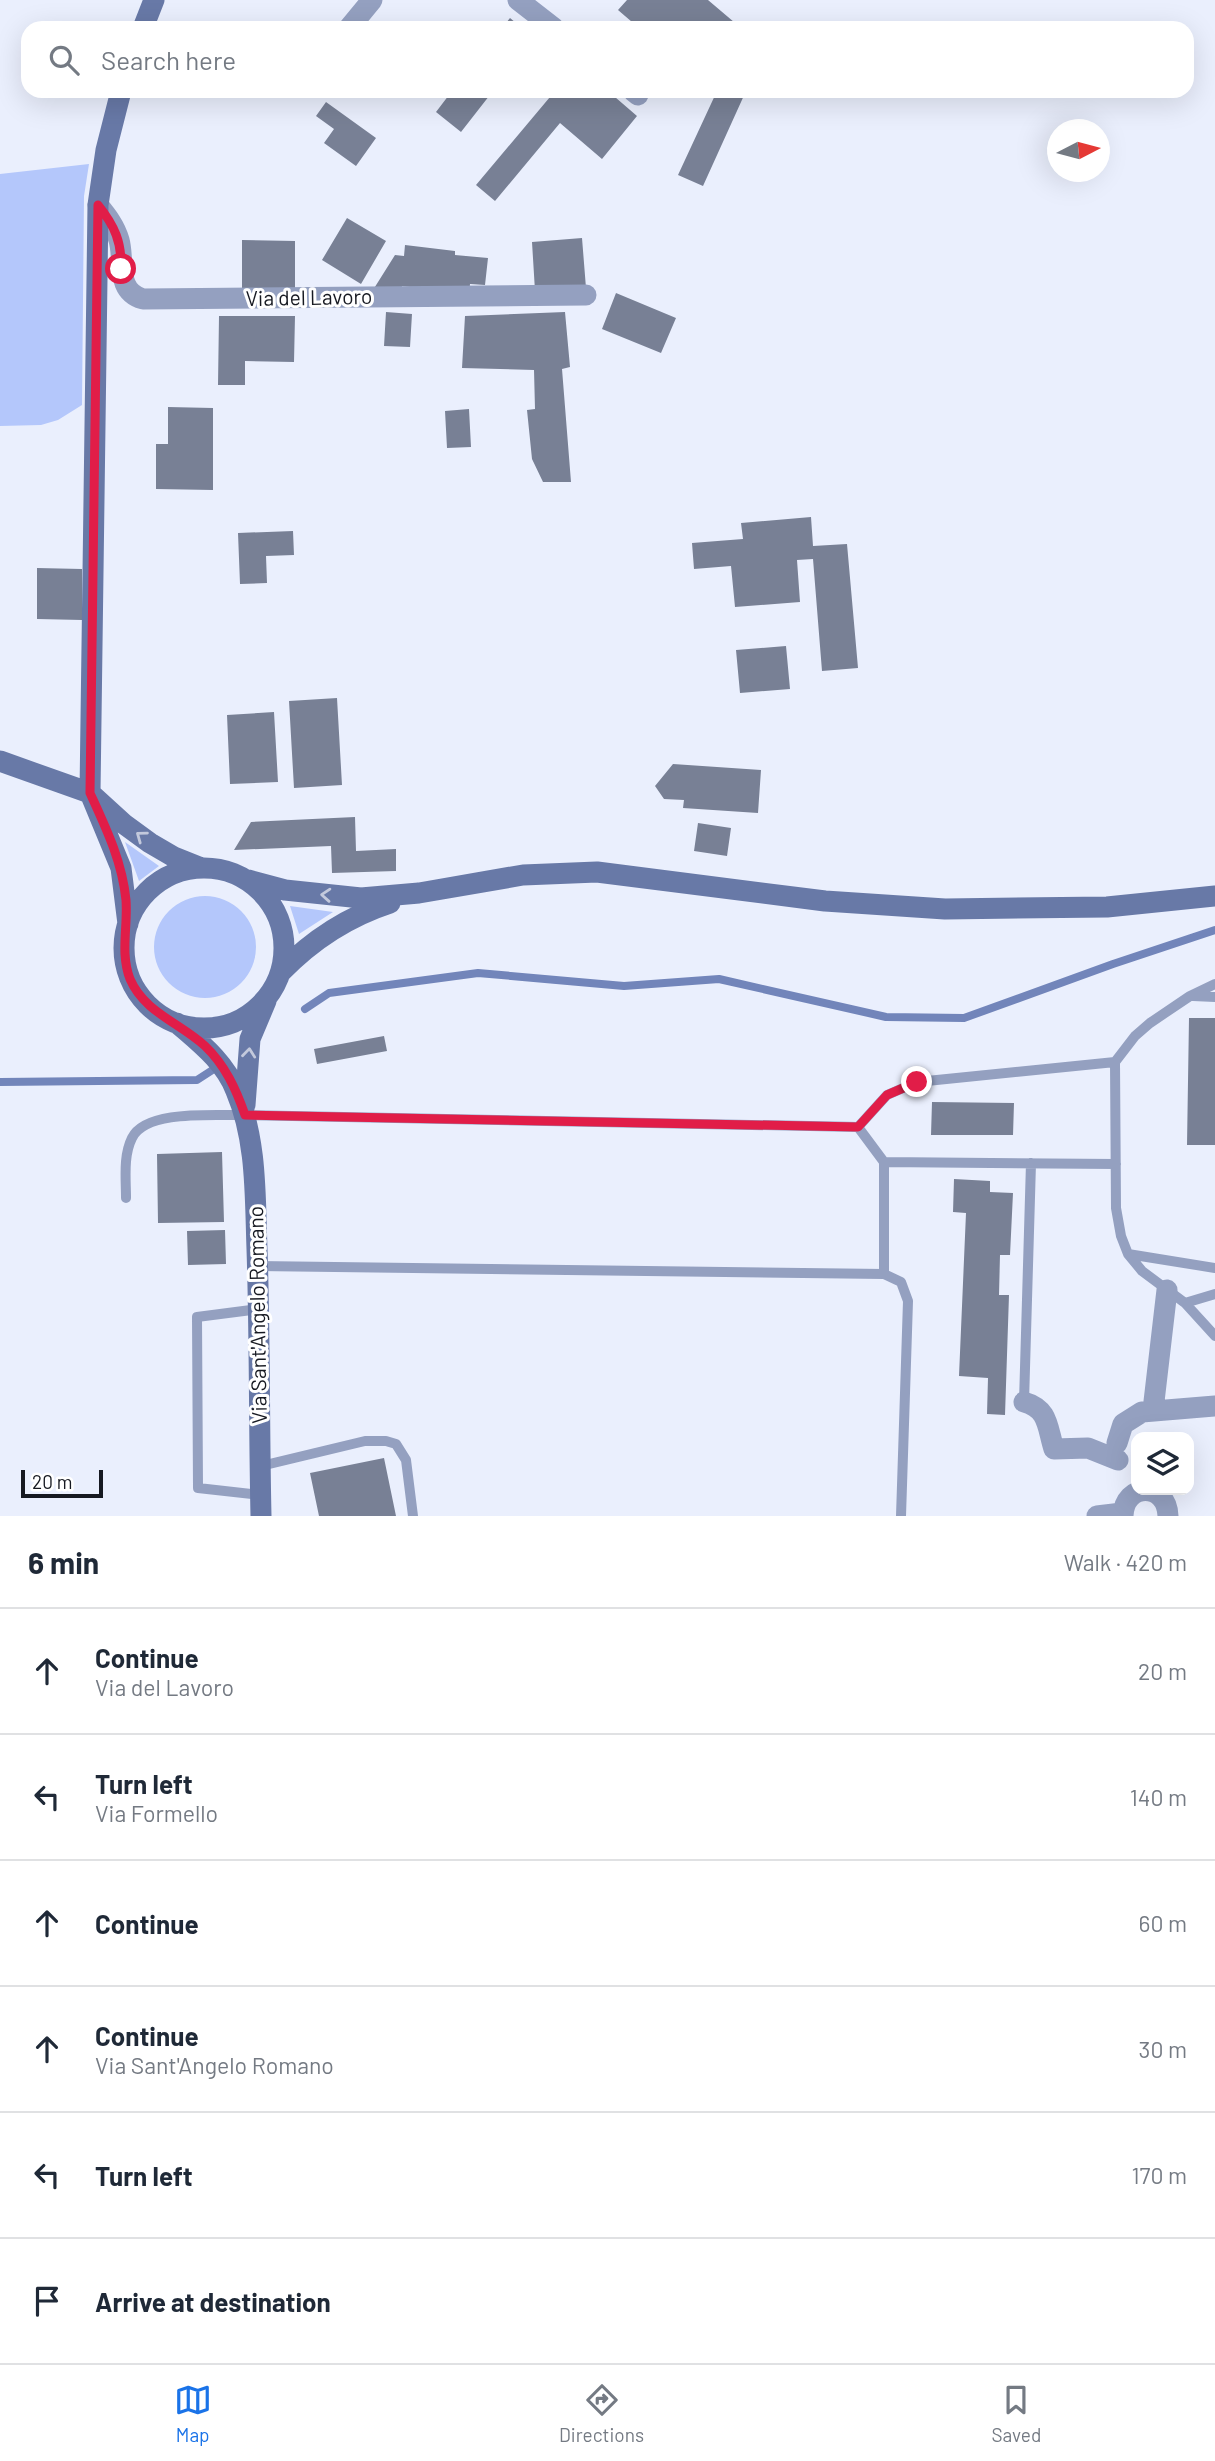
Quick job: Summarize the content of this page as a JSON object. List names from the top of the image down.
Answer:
{
  "streets": {
    "main road": ["Via Sant'Angelo Romano"],
    "street": ["Via del Lavoro"]
  },
  "scale_bar": "20 m",
  "north": "right",
  "page": {
    "search": "Search here",
    "scale": "20 m",
    "heading": ["6 min", "Walk · 420 m"],
    "list": [
      ["Continue", "Via del Lavoro", "20 m"],
      ["Turn left", "Via Formello", "140 m"],
      ["Continue", "60 m"],
      ["Continue", "Via Sant'Angelo Romano", "30 m"],
      ["Turn left", "170 m"],
      "Arrive at destination"
    ],
    "nav": ["Map", "Directions", "Saved"]
  }
}
